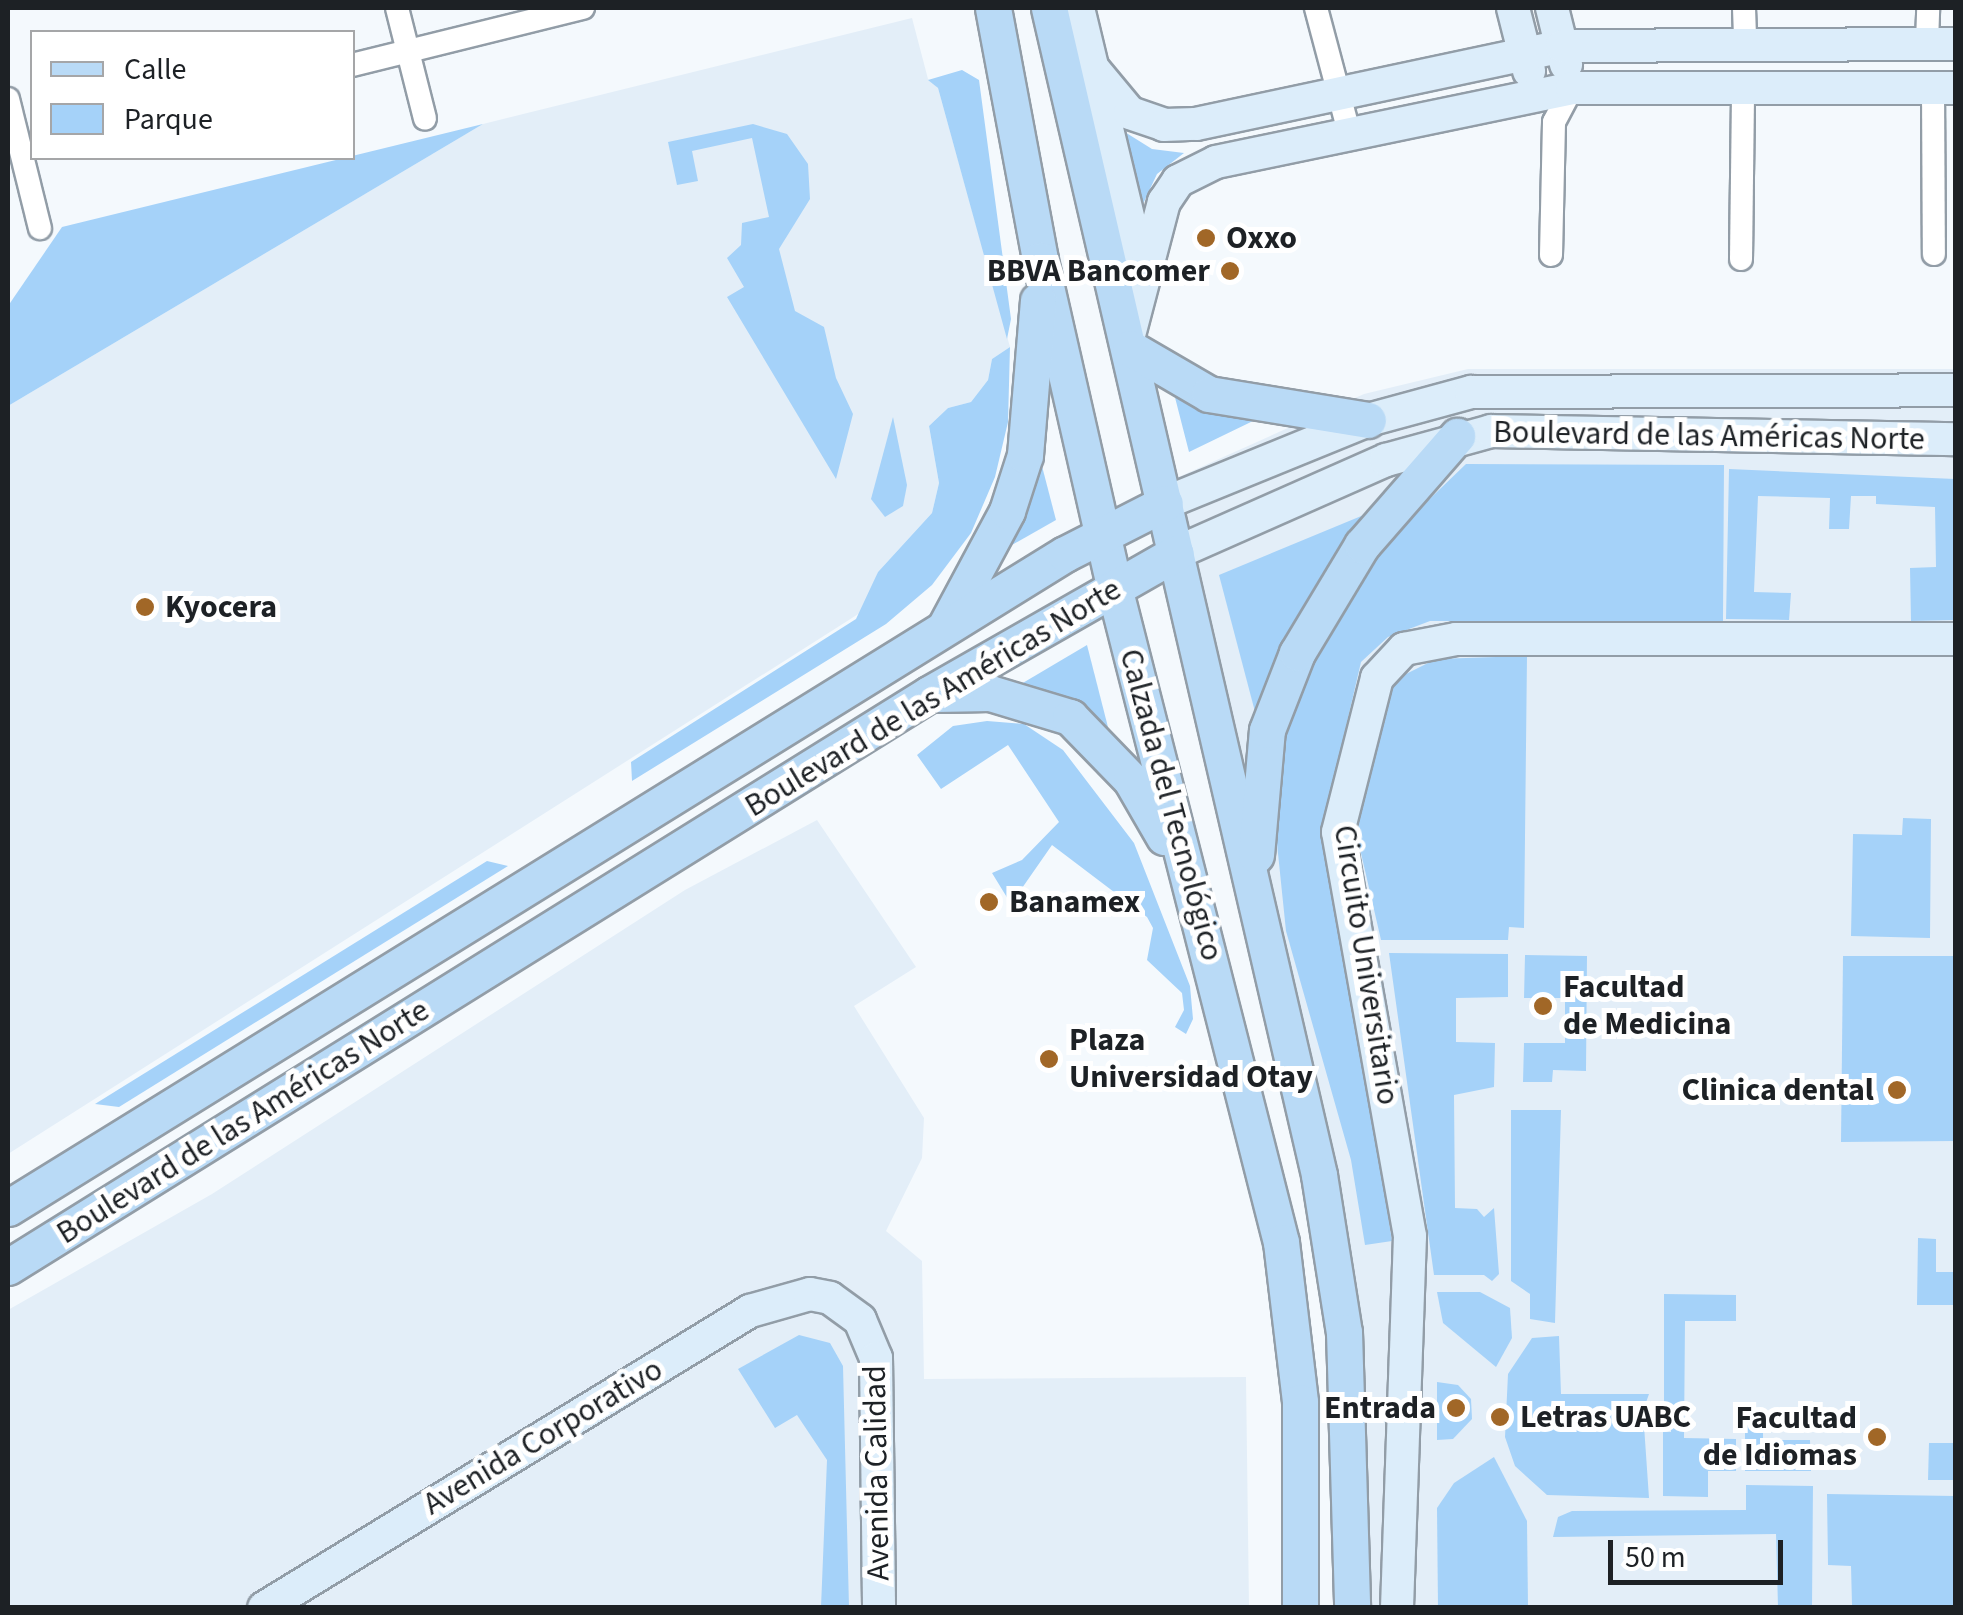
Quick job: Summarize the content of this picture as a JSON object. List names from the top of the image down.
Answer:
{
  "streets": {
    "main road": ["Boulevard de las Américas Norte", "Calzada del Tecnológico"],
    "street": ["Circuito Universitario", "Avenida Corporativo", "Avenida Calidad"]
  },
  "crossings": [
    ["Boulevard de las Américas Norte", "Calzada del Tecnológico"],
    ["Avenida Corporativo", "Avenida Calidad"]
  ],
  "places": [
    "Oxxo",
    "BBVA Bancomer",
    "Kyocera",
    "Banamex",
    "Facultad de Medicina",
    "Plaza Universidad Otay",
    "Clinica dental",
    "Entrada",
    "Letras UABC",
    "Facultad de Idiomas"
  ],
  "legend": ["Calle", "Parque"],
  "scale_bar": "50 m"
}
